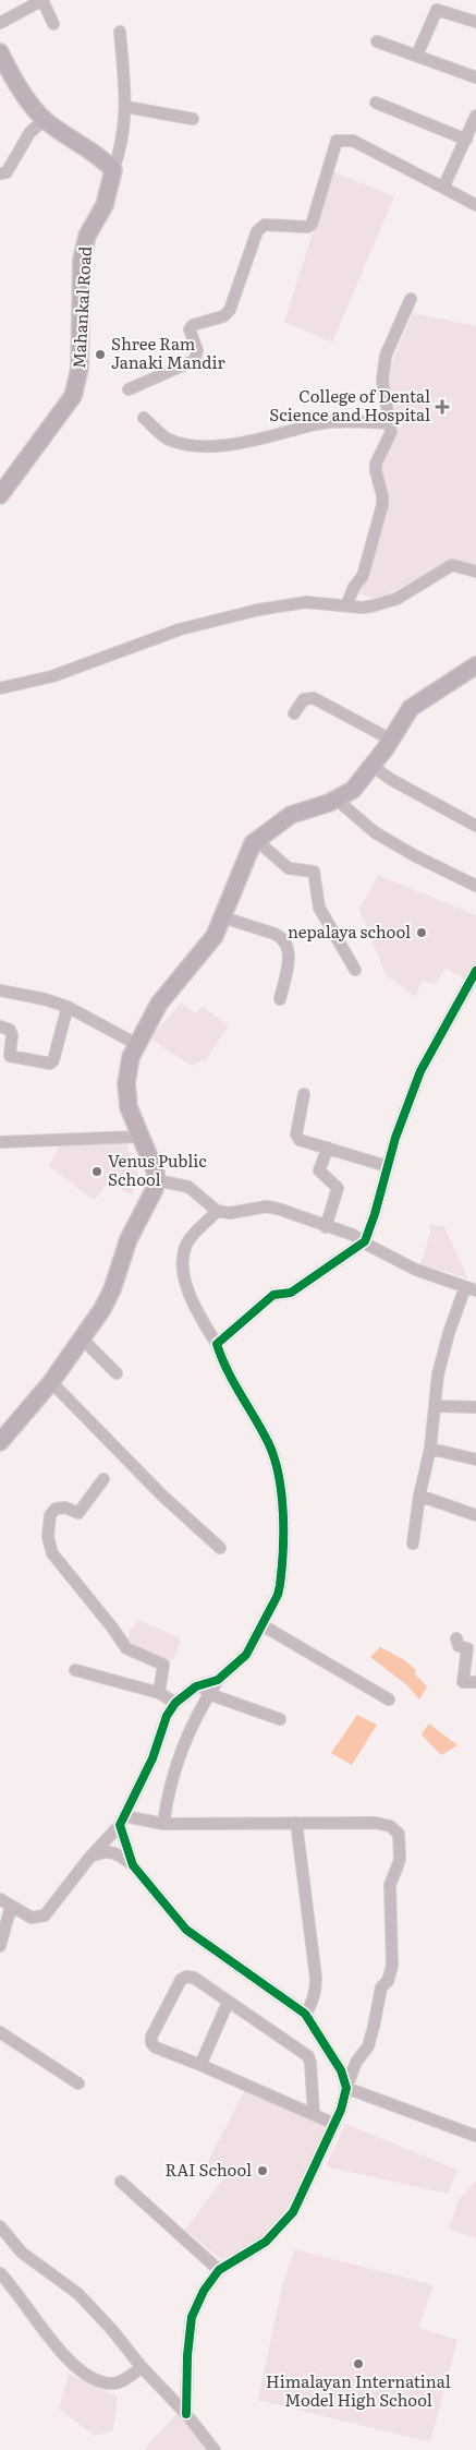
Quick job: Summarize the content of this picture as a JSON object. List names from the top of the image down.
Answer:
{
  "streets": {
    "main road": ["Mahankal Road"]
  },
  "places": {
    "other": [
      "Shree Ram Janaki Mandir",
      "nepalaya school",
      "Venus Public School",
      "RAI School",
      "Himalayan Internatinal Model High School"
    ],
    "health": ["College of Dental Science and Hospital"]
  }
}
